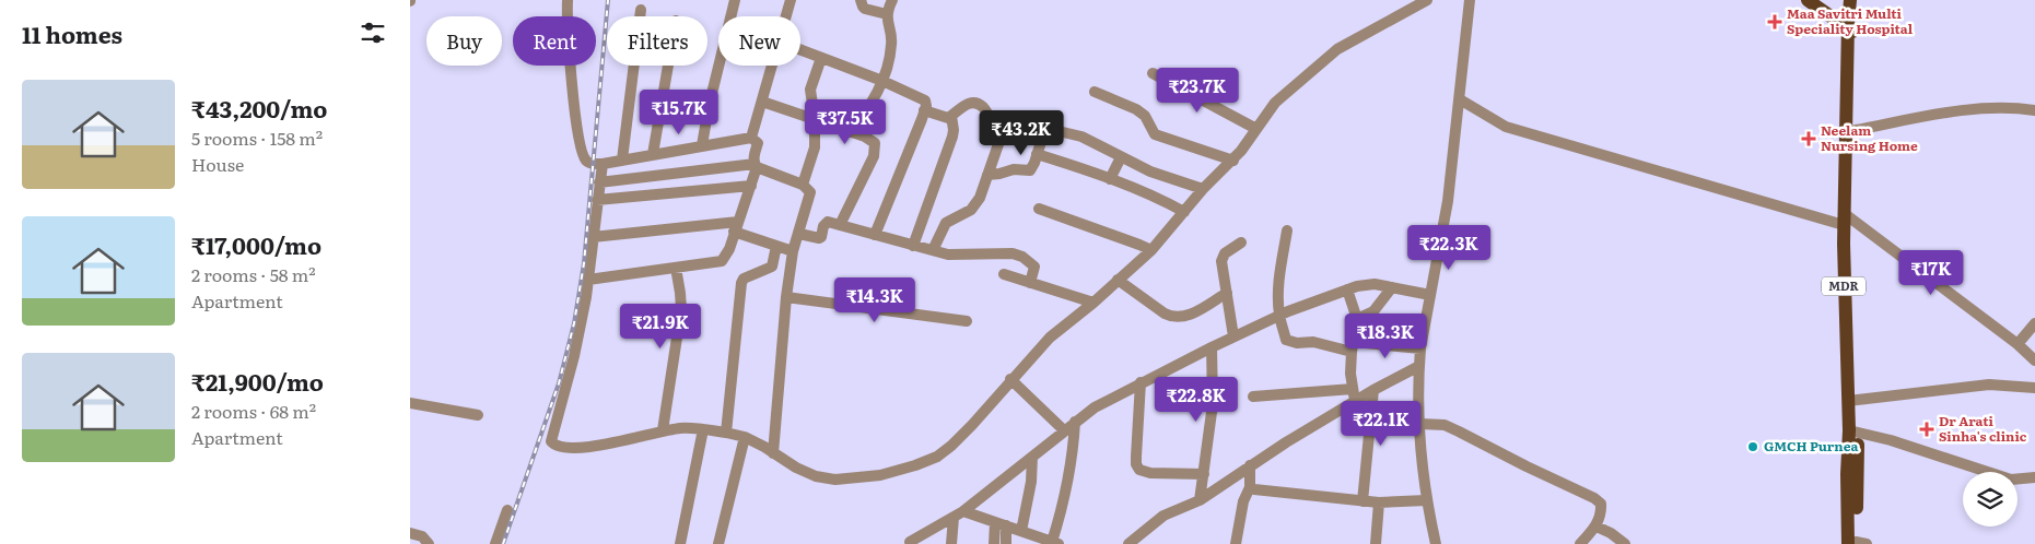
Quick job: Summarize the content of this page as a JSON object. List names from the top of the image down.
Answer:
{
  "streets": {
    "main road": ["MDR"]
  },
  "places": {
    "health": ["Maa Savitri Multi Speciality Hospital", "Neelam Nursing Home", "Dr Arati Sinha's clinic"],
    "other": ["GMCH Purnea"]
  },
  "page": {
    "heading": "11 homes",
    "chip": [
      "Buy",
      "Rent",
      "Filters",
      "New"
    ],
    "list": [
      {
        "name": "₹43,200/mo",
        "note": "5 rooms · 158 m² · House"
      },
      {
        "name": "₹17,000/mo",
        "note": "2 rooms · 58 m² · Apartment"
      },
      {
        "name": "₹21,900/mo",
        "note": "2 rooms · 68 m² · Apartment"
      }
    ],
    "price": [
      "₹23.7K",
      "₹15.7K",
      "₹37.5K",
      "₹43.2K",
      "₹22.3K",
      "₹17K",
      "₹14.3K",
      "₹21.9K",
      "₹18.3K",
      "₹22.8K",
      "₹22.1K"
    ]
  }
}
